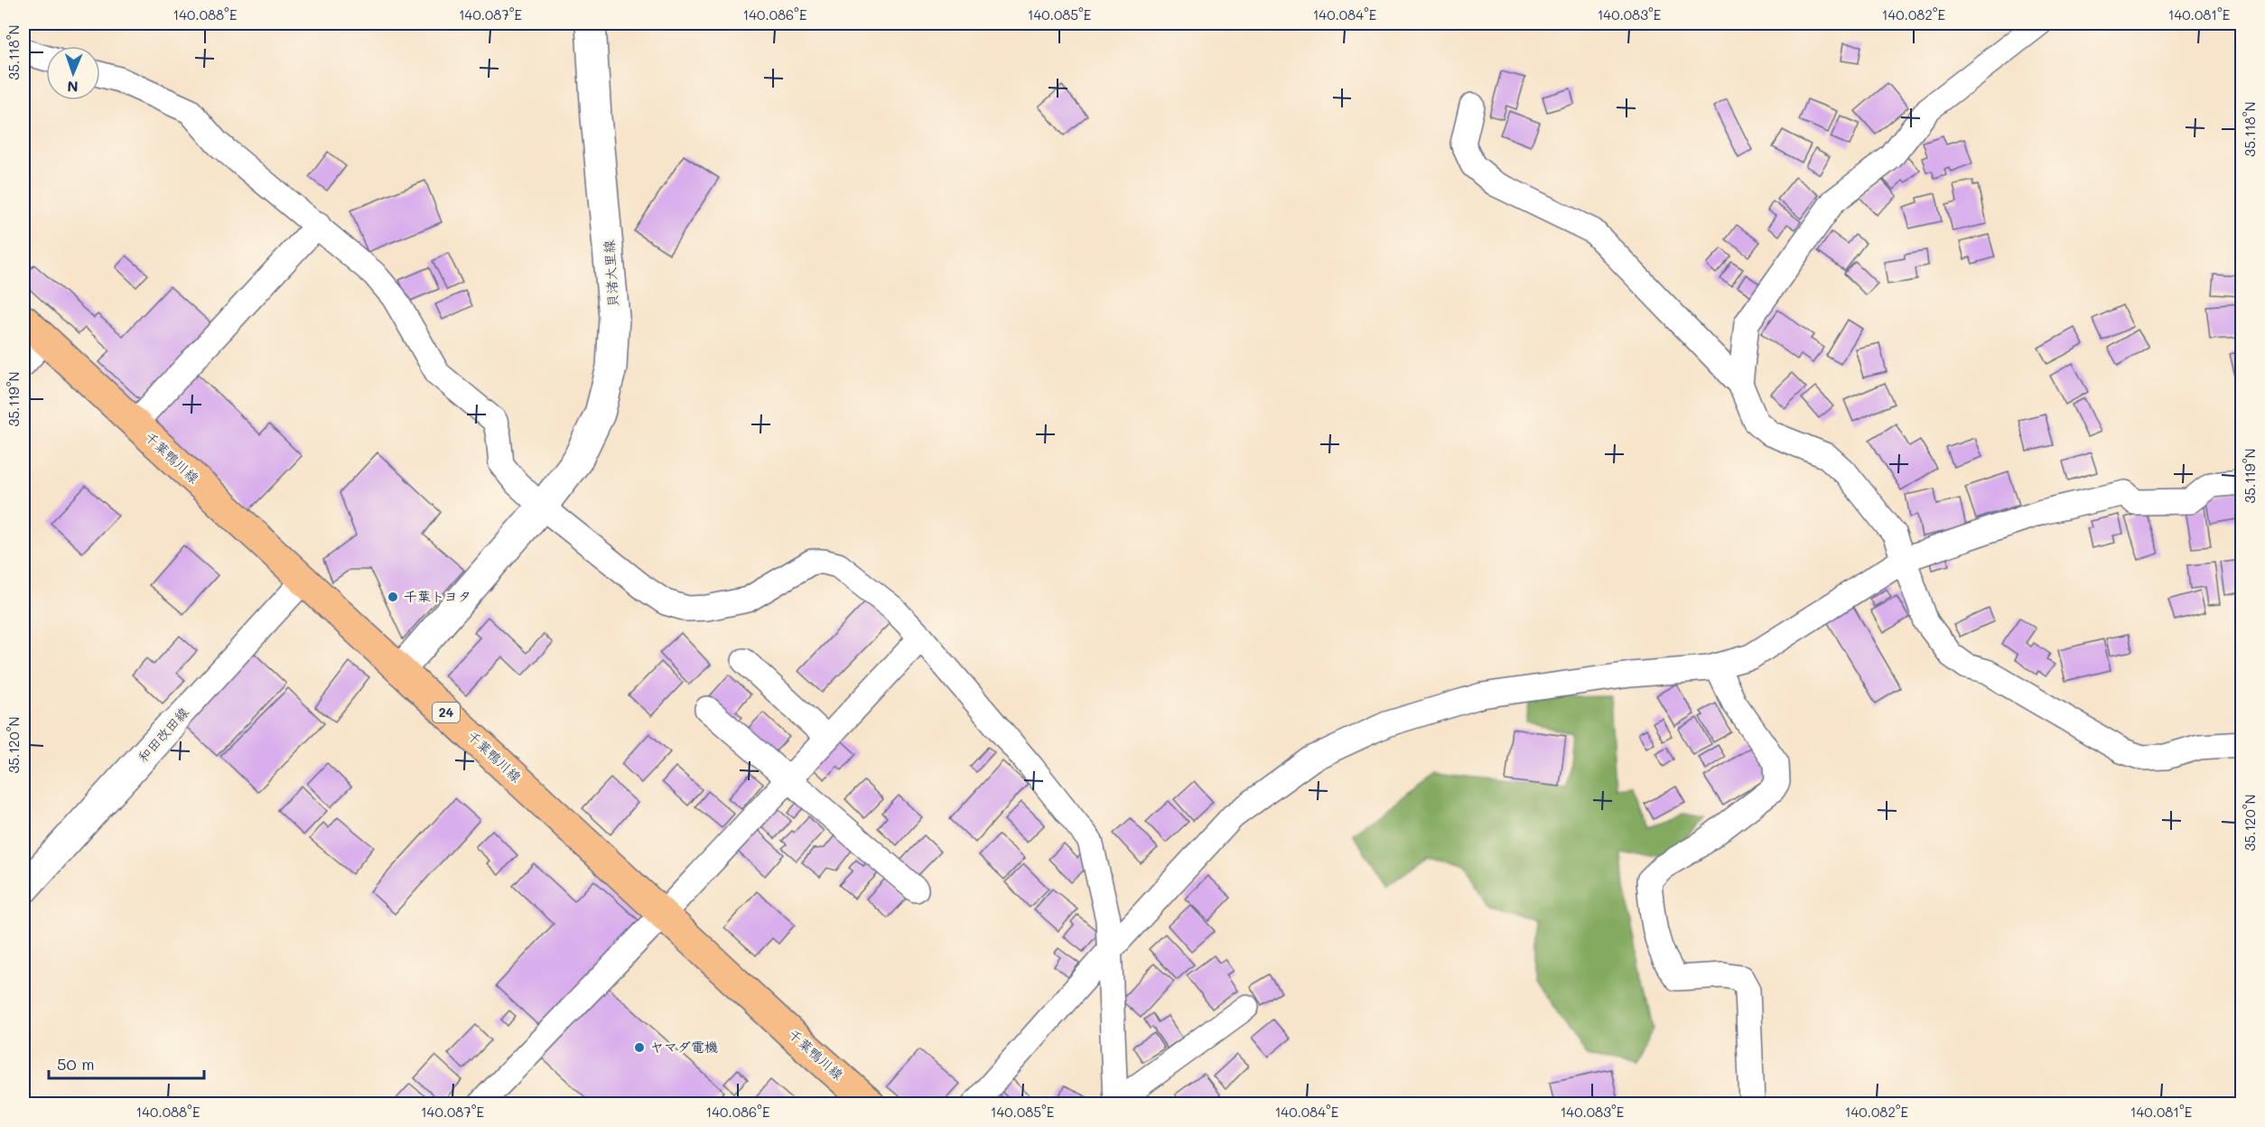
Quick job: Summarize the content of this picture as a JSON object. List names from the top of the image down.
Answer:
{
  "streets": {
    "main road": ["千葉鴨川線", "24"],
    "street": ["貝渚大里線", "和田改田線"]
  },
  "crossings": [
    ["貝渚大里線", "千葉鴨川線"],
    ["千葉鴨川線", "和田改田線"]
  ],
  "places": ["千葉トヨタ", "ヤマダ電機"],
  "scale_bar": "50 m",
  "north": "bottom",
  "coordinates": [
    "140.088°E",
    "140.087°E",
    "140.086°E",
    "140.085°E",
    "140.084°E",
    "140.083°E",
    "140.082°E",
    "140.081°E",
    "35.118°N",
    "35.119°N",
    "35.120°N"
  ]
}
